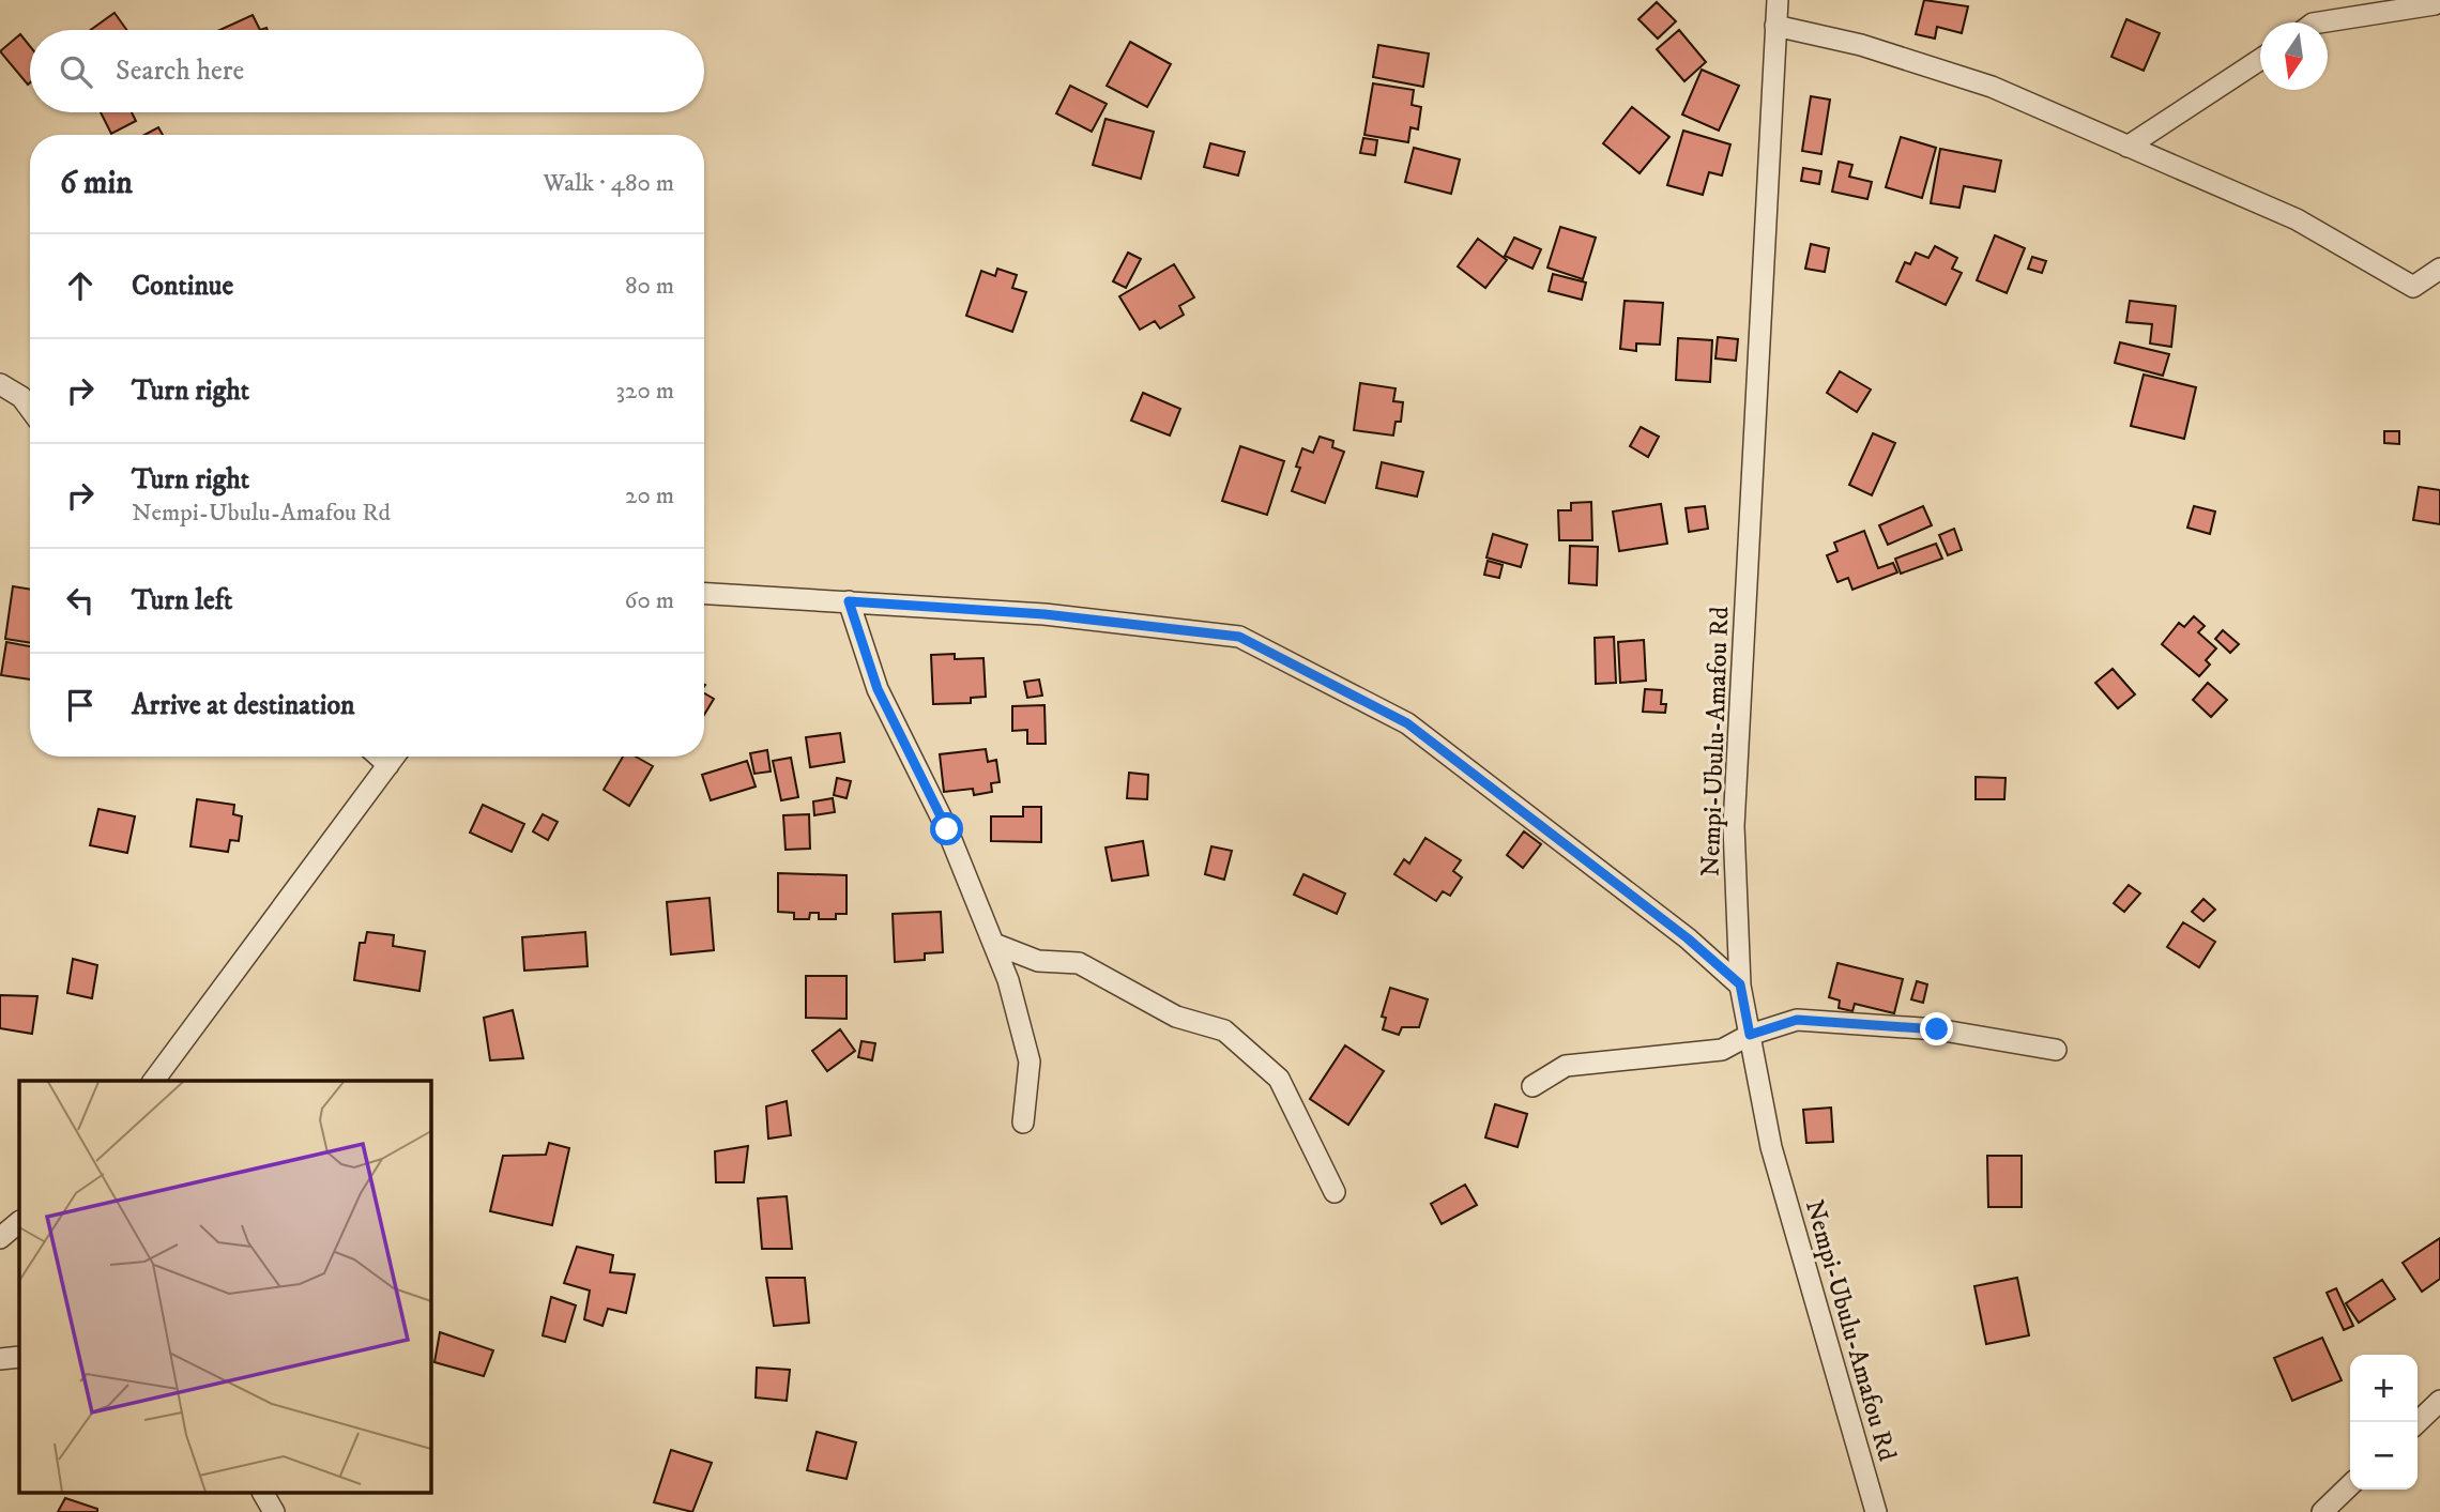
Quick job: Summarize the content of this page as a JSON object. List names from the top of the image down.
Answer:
{
  "streets": {
    "street": ["Nempi-Ubulu-Amafou Rd"]
  },
  "north": "bottom",
  "page": {
    "search": "Search here",
    "heading": ["6 min", "Walk · 480 m"],
    "list": [
      ["Continue", "80 m"],
      ["Turn right", "320 m"],
      ["Turn right", "Nempi-Ubulu-Amafou Rd", "20 m"],
      ["Turn left", "60 m"],
      "Arrive at destination"
    ],
    "map_buttons": ["+", "−"]
  }
}
